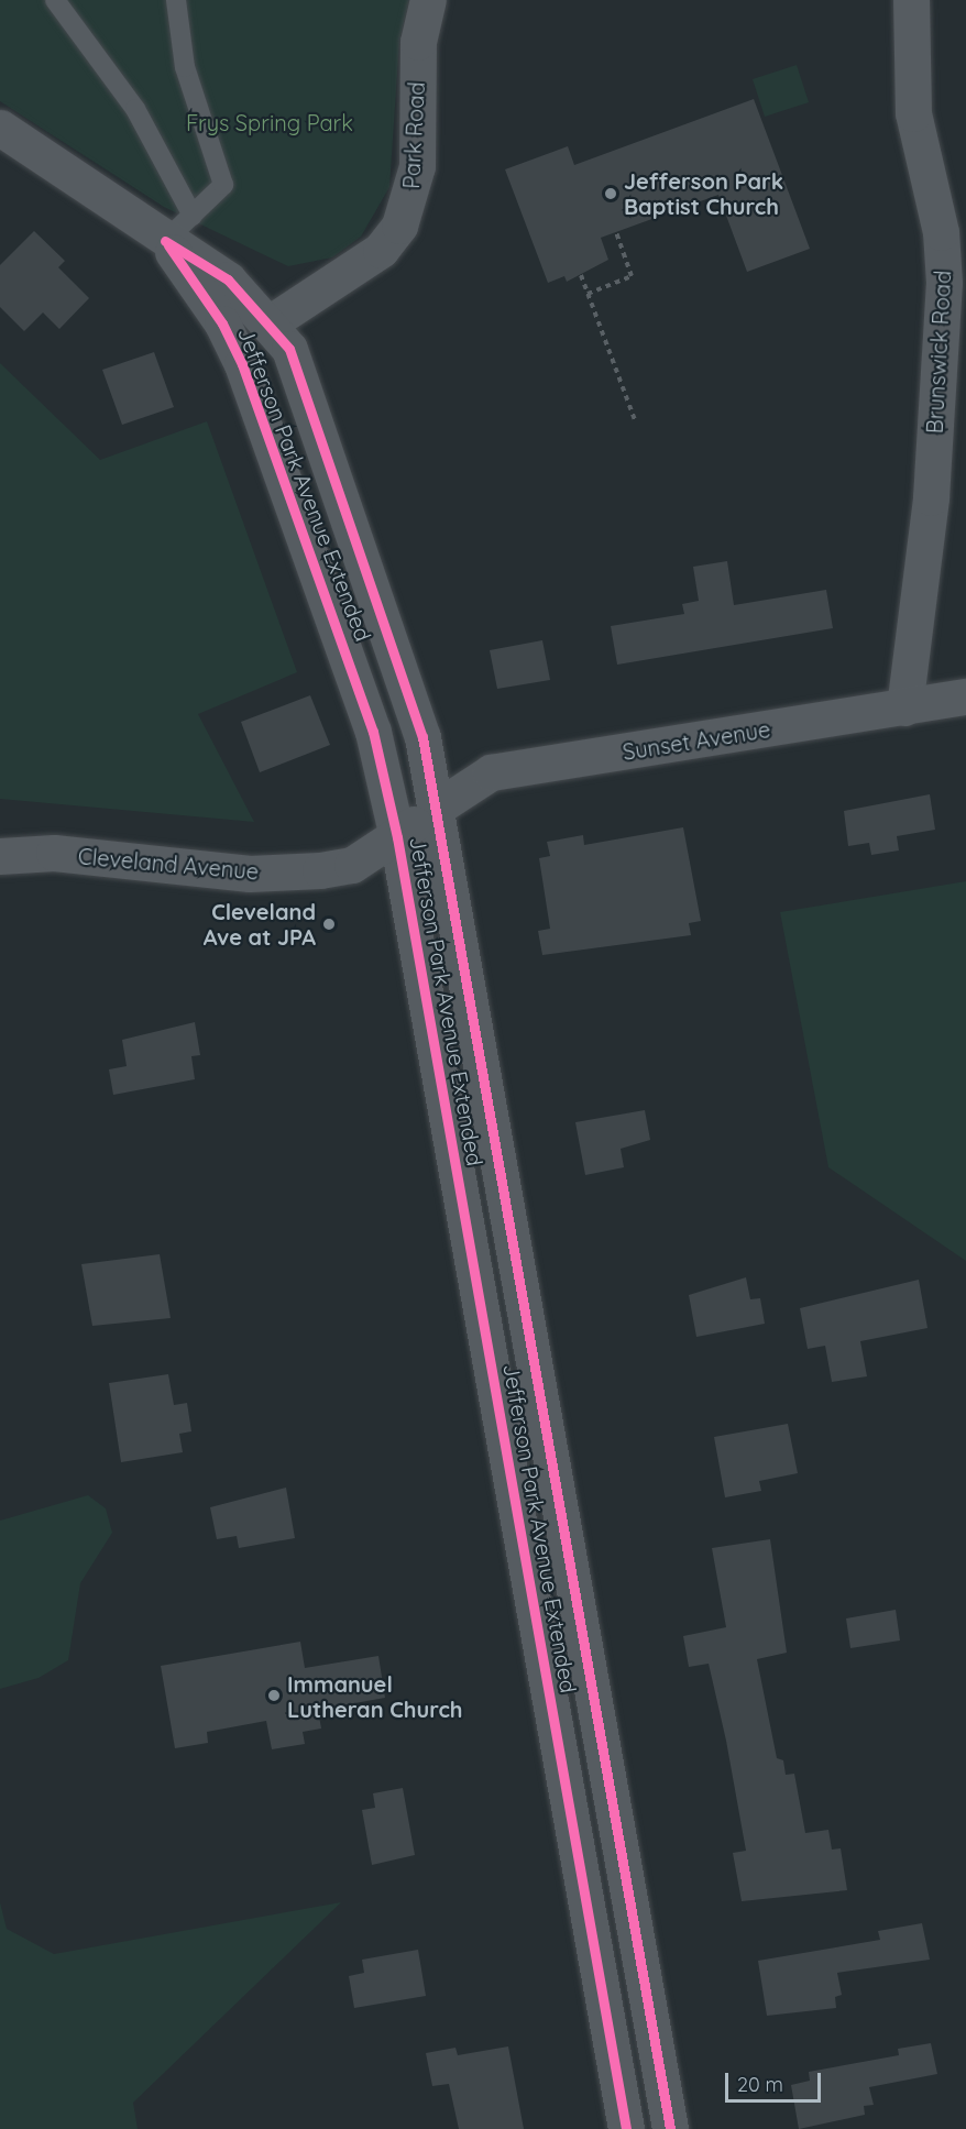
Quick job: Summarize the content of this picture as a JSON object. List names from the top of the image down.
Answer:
{
  "streets": {
    "street": [
      "Park Road",
      "Brunswick Road",
      "Jefferson Park Avenue Extended",
      "Sunset Avenue",
      "Cleveland Avenue"
    ]
  },
  "crossings": [
    ["Park Road", "Jefferson Park Avenue Extended"],
    ["Brunswick Road", "Sunset Avenue"],
    ["Jefferson Park Avenue Extended", "Sunset Avenue"],
    ["Jefferson Park Avenue Extended", "Cleveland Avenue"],
    ["Sunset Avenue", "Cleveland Avenue"]
  ],
  "parks": ["Frys Spring Park"],
  "places": ["Jefferson Park Baptist Church", "Cleveland Ave at JPA", "Immanuel Lutheran Church"],
  "scale_bar": "20 m"
}
